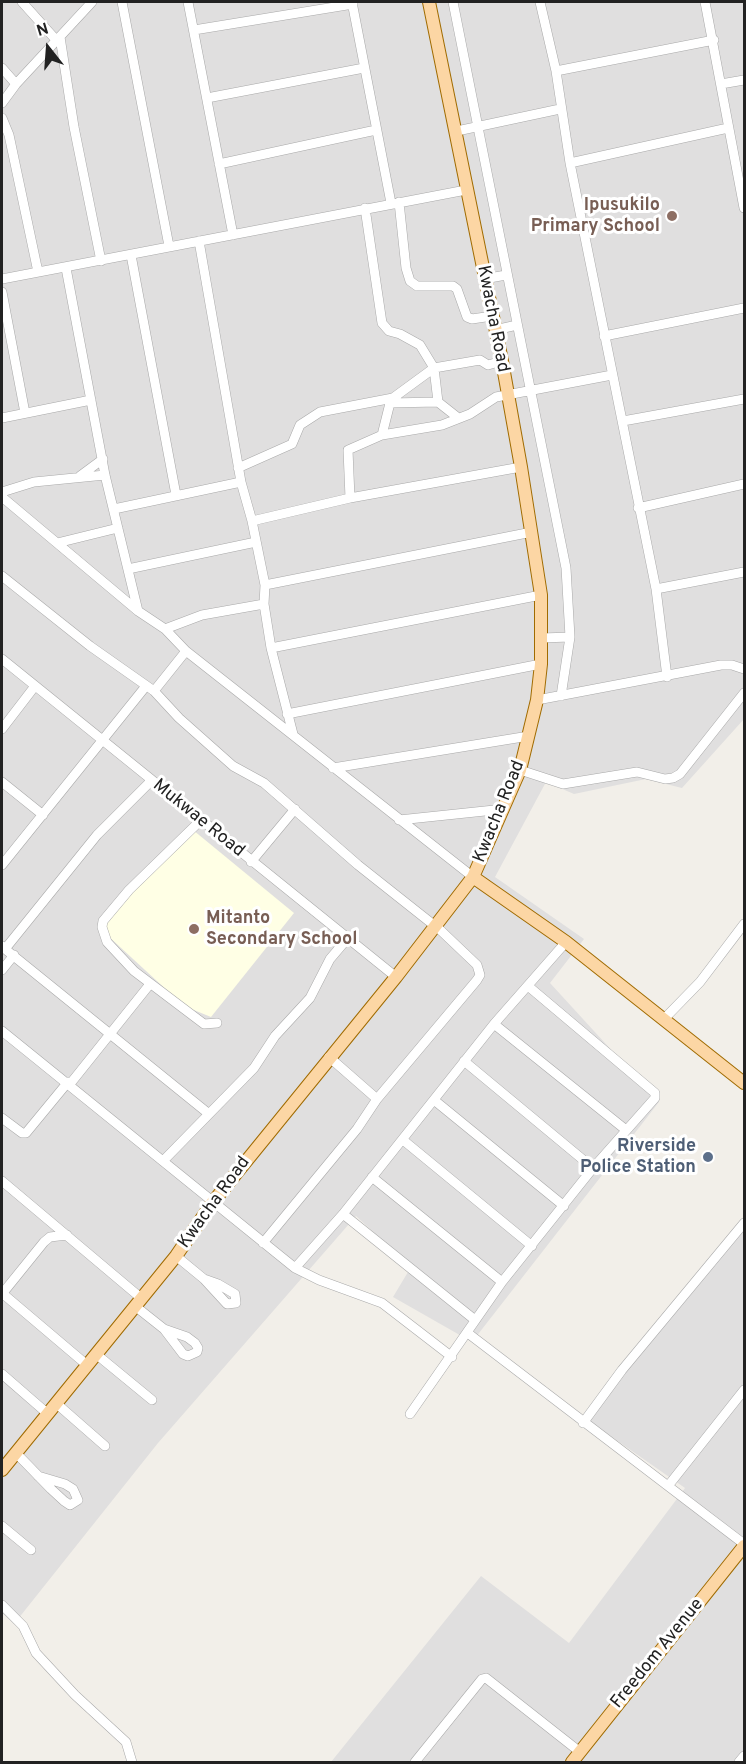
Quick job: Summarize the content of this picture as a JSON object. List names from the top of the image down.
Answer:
{
  "streets": {
    "main road": ["Kwacha Road", "Freedom Avenue"],
    "street": ["Mukwae Road"]
  },
  "crossings": [
    ["Kwacha Road", "Mukwae Road"]
  ],
  "places": ["Ipusukilo Primary School", "Mitanto Secondary School", "Riverside Police Station"],
  "north": "top"
}
